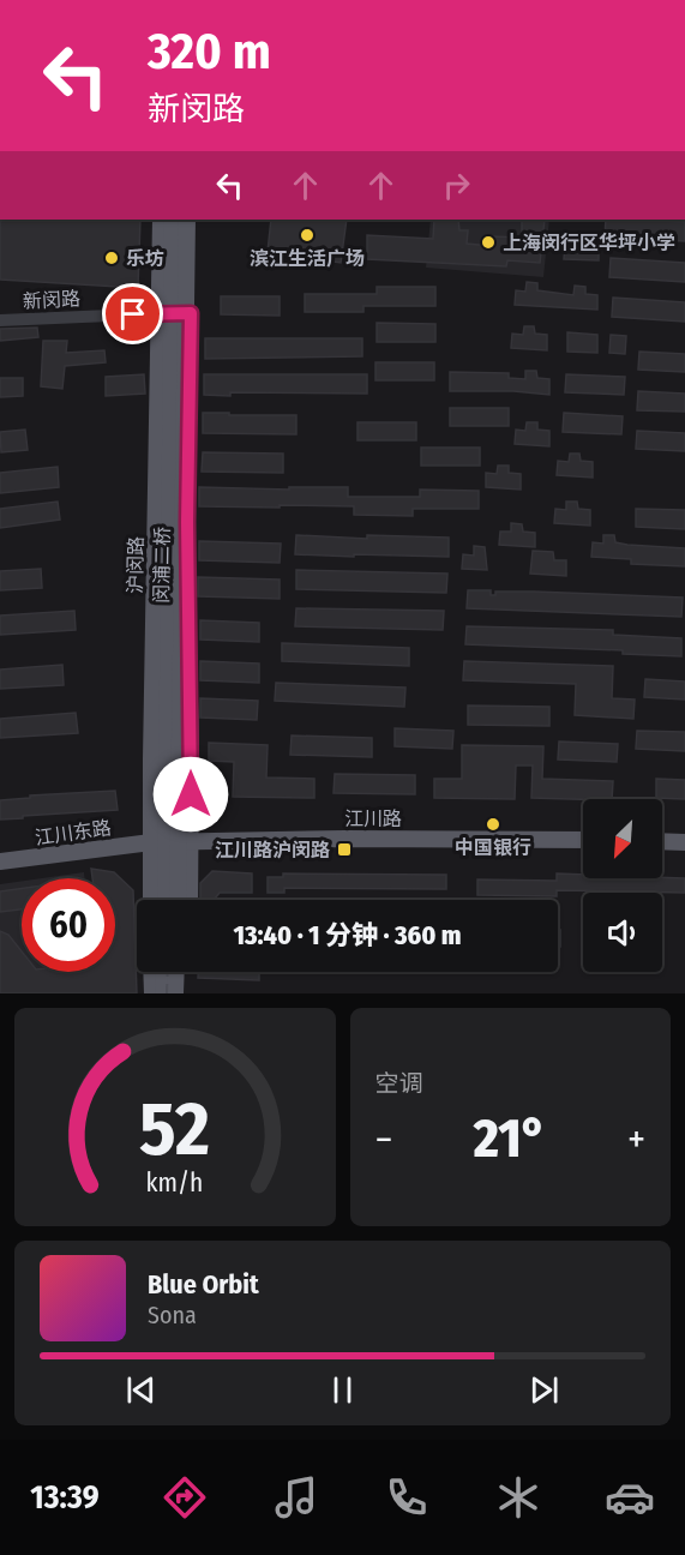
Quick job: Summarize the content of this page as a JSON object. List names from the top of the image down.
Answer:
{
  "streets": {
    "main road": [
      "沪闵路",
      "闵浦二桥",
      "江川路",
      "江川东路"
    ],
    "street": ["新闵路"]
  },
  "crossings": [
    ["新闵路", "沪闵路"],
    ["沪闵路", "江川路"],
    ["沪闵路", "江川东路"],
    ["江川路", "江川东路"]
  ],
  "places": {
    "other": [
      "滨江生活广场",
      "上海闵行区华坪小学",
      "乐坊",
      "中国银行"
    ],
    "transit": ["江川路沪闵路"]
  },
  "north": "bottom left",
  "page": {
    "turn": ["320 m", "新闵路"],
    "limit": "60",
    "trip": "13:40 · 1 分钟 · 360 m",
    "tile": "空调",
    "heat": ["−", "21°", "+"],
    "song": ["Blue Orbit", "Sona"],
    "tabs": "13:39",
    "gauge": ["52", "km/h"]
  }
}
